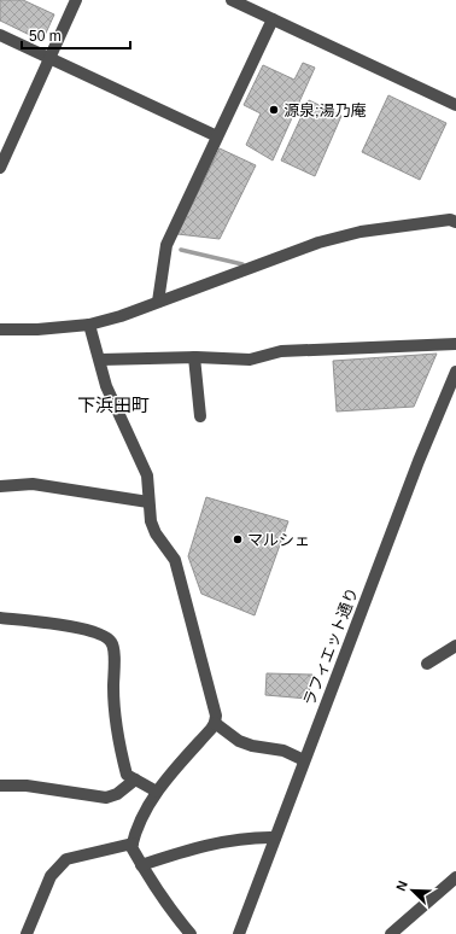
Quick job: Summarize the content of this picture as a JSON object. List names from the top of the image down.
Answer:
{
  "streets": {
    "street": ["ラフィエット通り"]
  },
  "districts": ["下浜田町"],
  "places": ["源泉;湯乃庵", "マルシェ"],
  "scale_bar": "50 m",
  "north": "top left"
}
